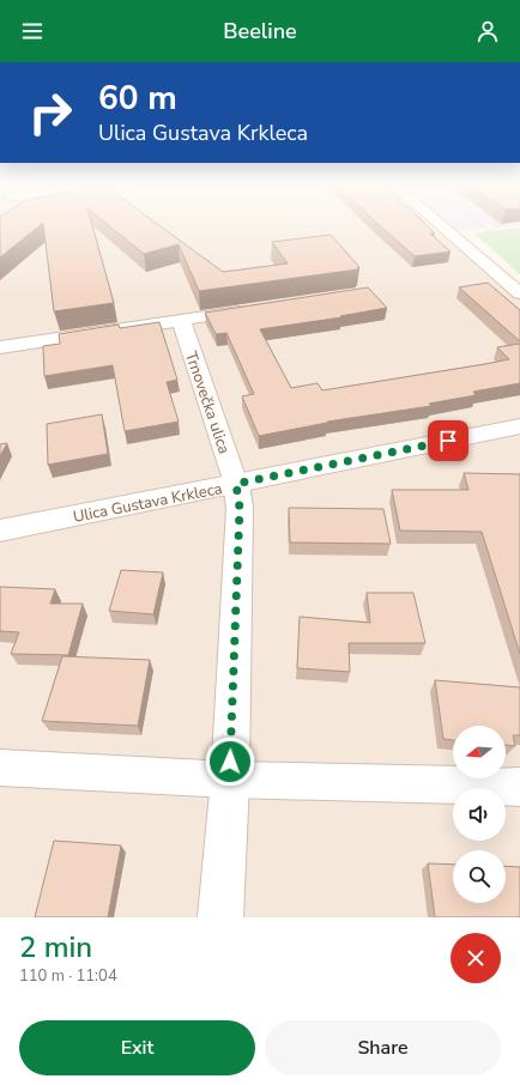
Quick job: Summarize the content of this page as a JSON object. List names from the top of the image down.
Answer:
{
  "streets": {
    "main road": ["Ulica Gustava Krkleca"],
    "street": ["Trnovečka ulica"]
  },
  "crossings": [
    ["Trnovečka ulica", "Ulica Gustava Krkleca"]
  ],
  "north": "left",
  "page": {
    "header": "Beeline",
    "turn": ["60 m", "Ulica Gustava Krkleca"],
    "heading": ["2 min", "110 m · 11:04"],
    "buttons": ["Exit", "Share"]
  }
}
